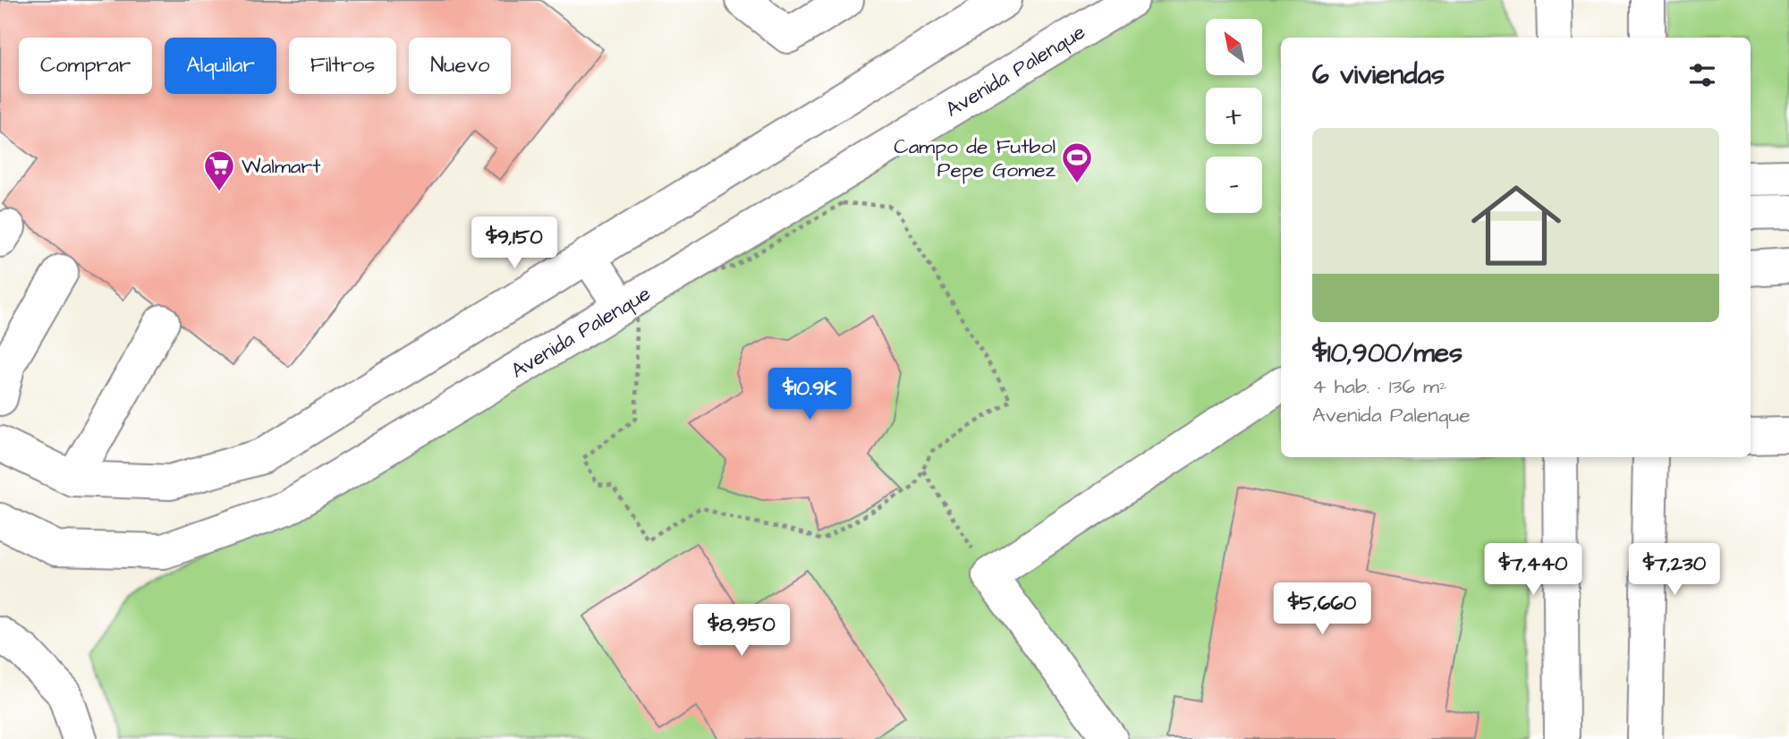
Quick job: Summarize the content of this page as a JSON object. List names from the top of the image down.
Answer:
{
  "streets": {
    "street": ["Avenida Palenque"]
  },
  "places": {
    "sports": ["Campo de Futbol Pepe Gomez"],
    "supermarket": ["Walmart"]
  },
  "north": "top left",
  "page": {
    "map_buttons": ["+", "−"],
    "chip": [
      "Comprar",
      "Alquilar",
      "Filtros",
      "Nuevo"
    ],
    "heading": "6 viviendas",
    "list": [
      {
        "name": "$10,900/mes",
        "note": "4 hab. · 136 m² · Avenida Palenque"
      }
    ],
    "price": [
      "$9,150",
      "$10.9K",
      "$7,440",
      "$7,230",
      "$5,660",
      "$8,950"
    ]
  }
}
